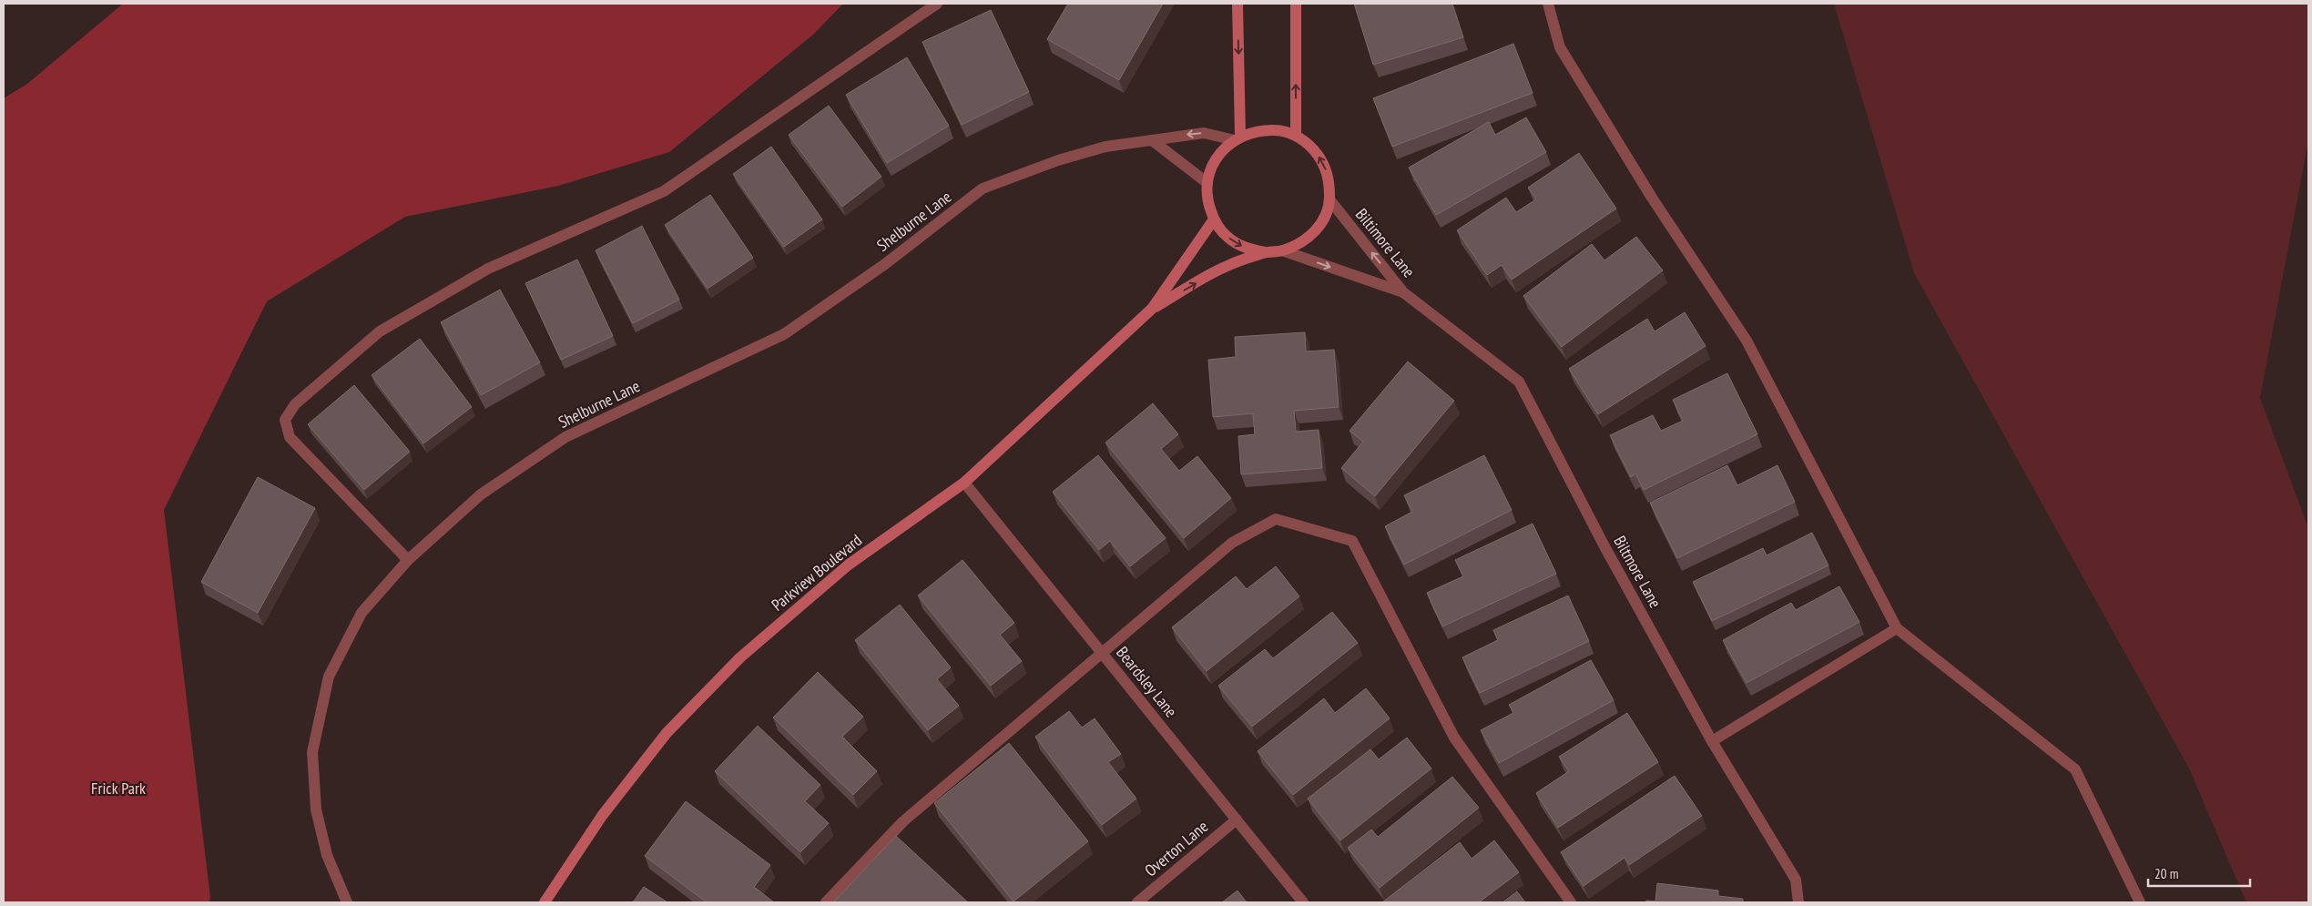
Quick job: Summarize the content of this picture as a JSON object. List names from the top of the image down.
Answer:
{
  "streets": {
    "street": [
      "Shelburne Lane",
      "Biltimore Lane",
      "Biltmore Lane",
      "Parkview Boulevard",
      "Beardsley Lane",
      "Overton Lane"
    ]
  },
  "crossings": [
    ["Shelburne Lane", "Biltimore Lane"],
    ["Shelburne Lane", "Parkview Boulevard"],
    ["Biltimore Lane", "Biltmore Lane"],
    ["Biltimore Lane", "Parkview Boulevard"],
    ["Parkview Boulevard", "Beardsley Lane"],
    ["Beardsley Lane", "Overton Lane"]
  ],
  "parks": ["Frick Park"],
  "scale_bar": "20 m"
}
